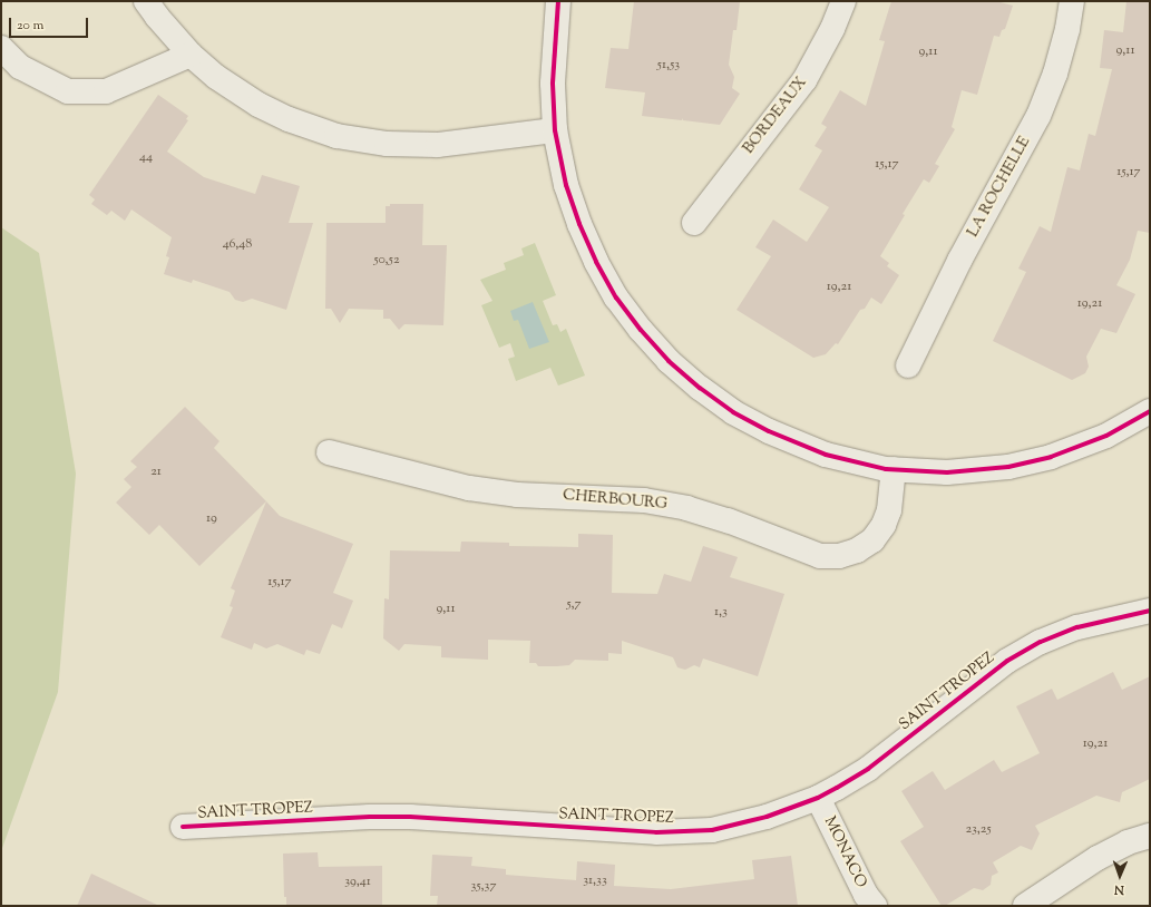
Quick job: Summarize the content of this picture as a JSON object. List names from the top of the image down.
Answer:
{
  "streets": {
    "street": [
      "BORDEAUX",
      "LA ROCHELLE",
      "CHERBOURG",
      "SAINT TROPEZ",
      "MONACO"
    ]
  },
  "crossings": [
    ["SAINT TROPEZ", "MONACO"]
  ],
  "house_numbers": [
    "9,11",
    "9,11",
    "51,53",
    "44",
    "15,17",
    "15,17",
    "46,48",
    "50,52",
    "19,21",
    "19,21",
    "21",
    "19",
    "15,17",
    "5,7",
    "9,11",
    "1,3",
    "19,21",
    "23,25",
    "31,33",
    "39,41",
    "35,37"
  ],
  "scale_bar": "20 m",
  "north": "bottom"
}
